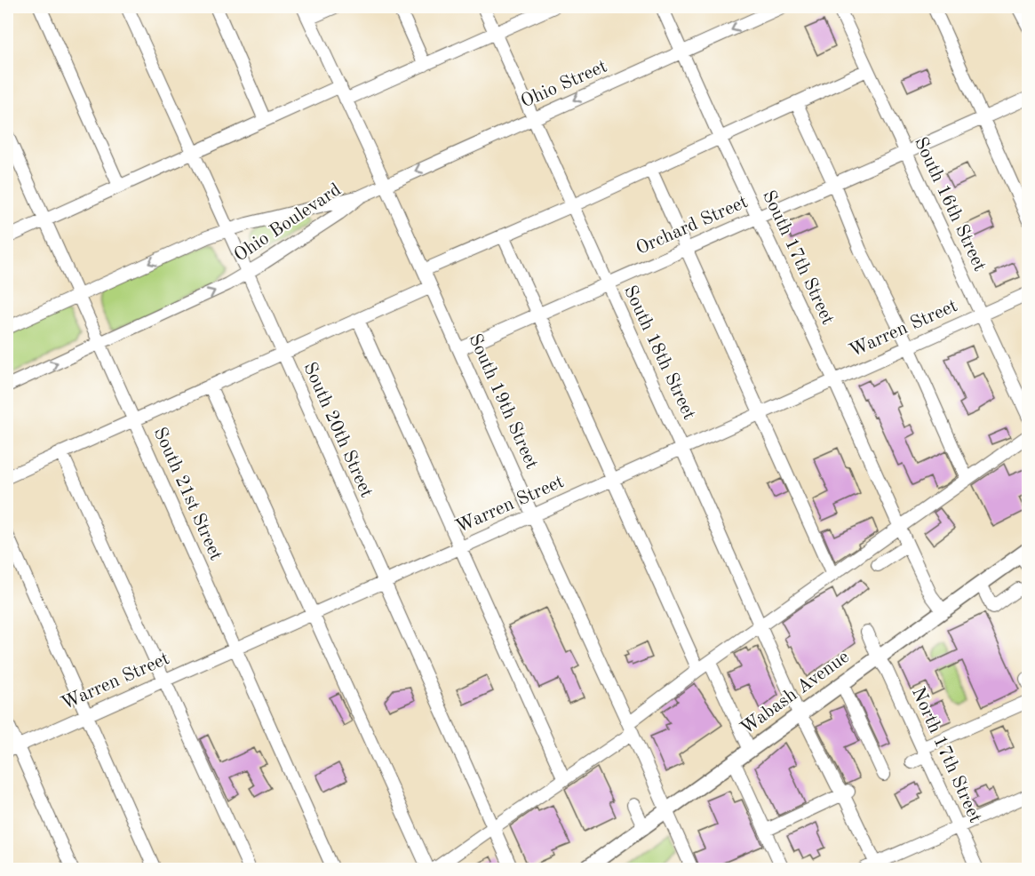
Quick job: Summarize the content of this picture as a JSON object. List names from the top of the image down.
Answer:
{
  "streets": {
    "main road": ["Wabash Avenue"],
    "street": [
      "Ohio Street",
      "South 16th Street",
      "Ohio Boulevard",
      "Orchard Street",
      "South 17th Street",
      "Warren Street",
      "South 18th Street",
      "South 19th Street",
      "South 20th Street",
      "South 21st Street",
      "North 17th Street"
    ]
  },
  "crossings": [
    ["Ohio Street", "Ohio Boulevard"],
    ["Ohio Street", "South 17th Street"],
    ["Ohio Street", "South 18th Street"],
    ["Ohio Street", "South 19th Street"],
    ["South 16th Street", "Orchard Street"],
    ["South 16th Street", "Warren Street"],
    ["Ohio Boulevard", "South 20th Street"],
    ["Ohio Boulevard", "South 21st Street"],
    ["Orchard Street", "South 17th Street"],
    ["Orchard Street", "South 18th Street"],
    ["Orchard Street", "South 19th Street"],
    ["South 17th Street", "Warren Street"],
    ["South 17th Street", "Wabash Avenue"],
    ["Warren Street", "South 18th Street"],
    ["Warren Street", "South 19th Street"],
    ["Warren Street", "South 20th Street"],
    ["Warren Street", "South 21st Street"],
    ["South 18th Street", "Wabash Avenue"],
    ["South 19th Street", "Wabash Avenue"],
    ["Wabash Avenue", "North 17th Street"]
  ]
}
